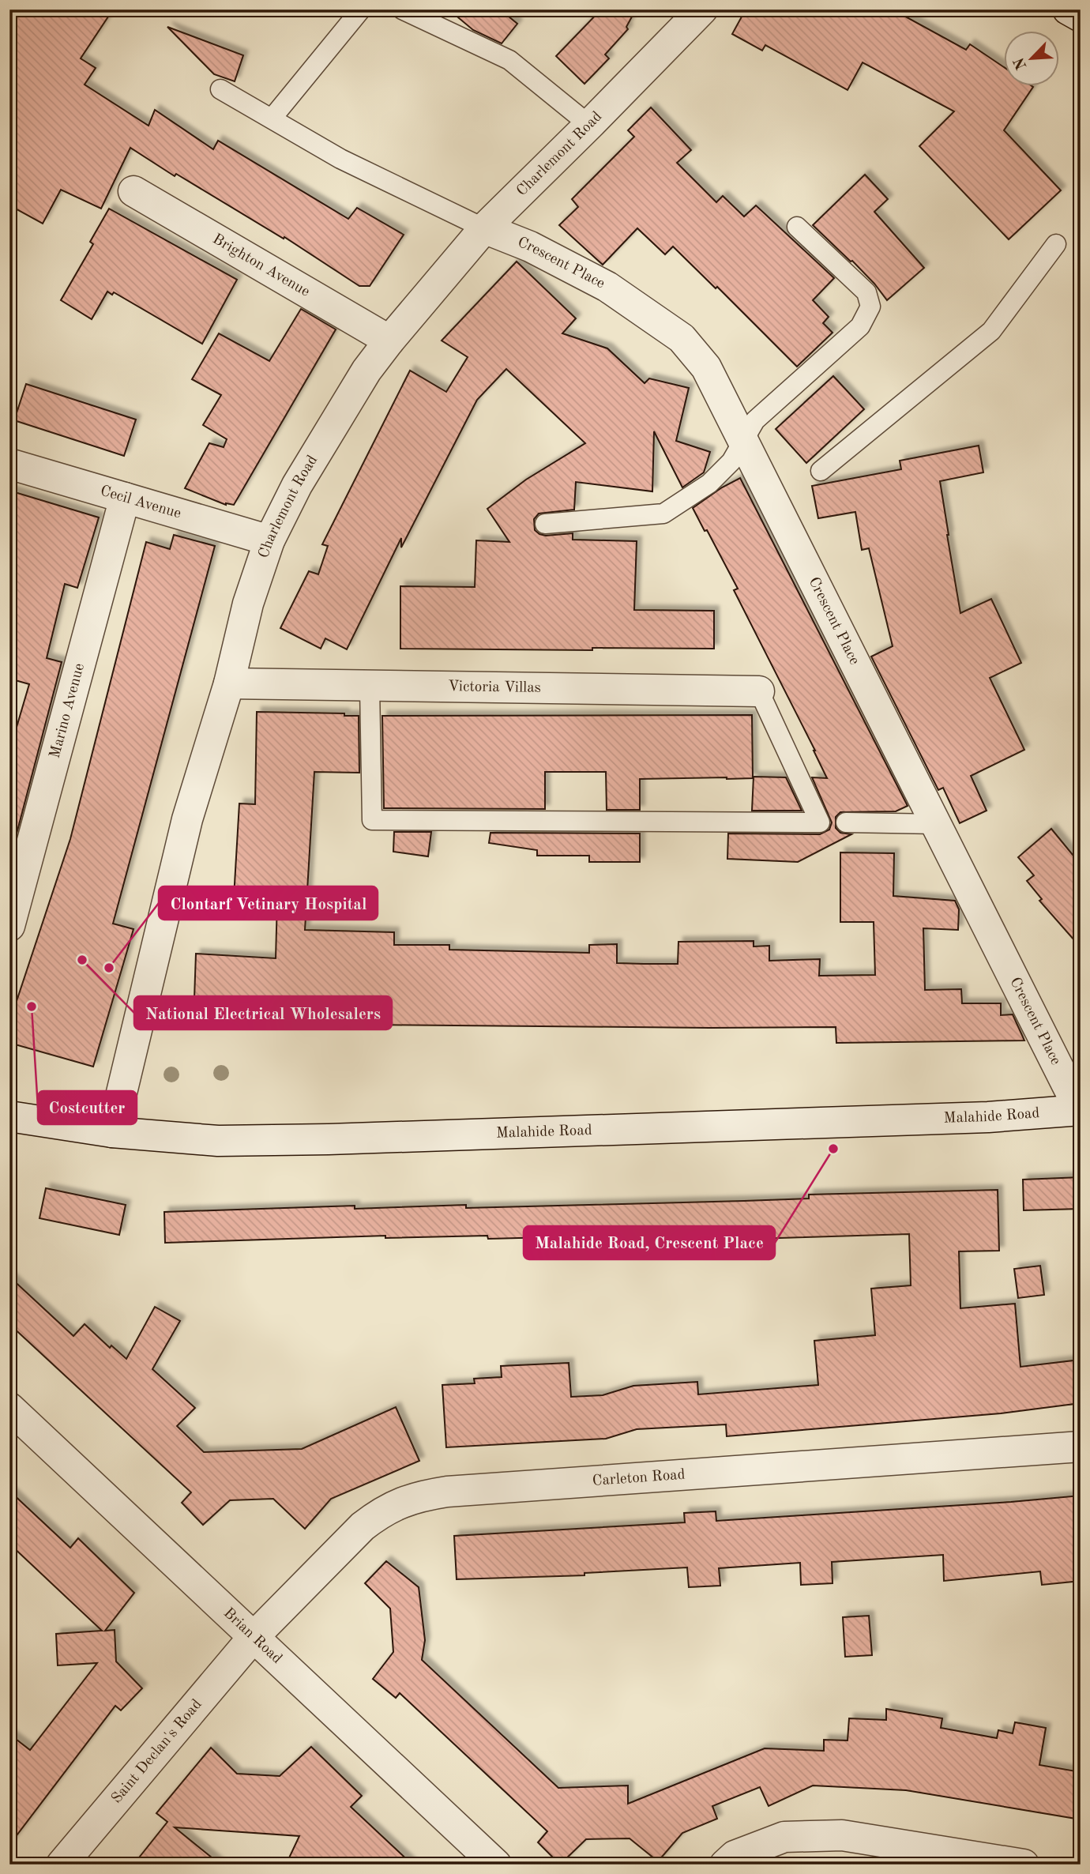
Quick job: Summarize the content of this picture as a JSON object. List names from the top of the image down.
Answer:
{
  "streets": {
    "street": [
      "Charlemont Road",
      "Crescent Place",
      "Brighton Avenue",
      "Cecil Avenue",
      "Victoria Villas",
      "Marino Avenue",
      "Malahide Road",
      "Carleton Road",
      "Brian Road",
      "Saint Declan's Road"
    ]
  },
  "crossings": [
    ["Charlemont Road", "Crescent Place"],
    ["Charlemont Road", "Brighton Avenue"],
    ["Charlemont Road", "Cecil Avenue"],
    ["Charlemont Road", "Victoria Villas"],
    ["Charlemont Road", "Malahide Road"],
    ["Crescent Place", "Malahide Road"],
    ["Cecil Avenue", "Marino Avenue"],
    ["Carleton Road", "Brian Road"],
    ["Carleton Road", "Saint Declan's Road"],
    ["Brian Road", "Saint Declan's Road"]
  ],
  "places": [
    "National Electrical Wholesalers",
    "Clontarf Vetinary Hospital",
    "Costcutter",
    "Malahide Road, Crescent Place"
  ],
  "north": "bottom left"
}
